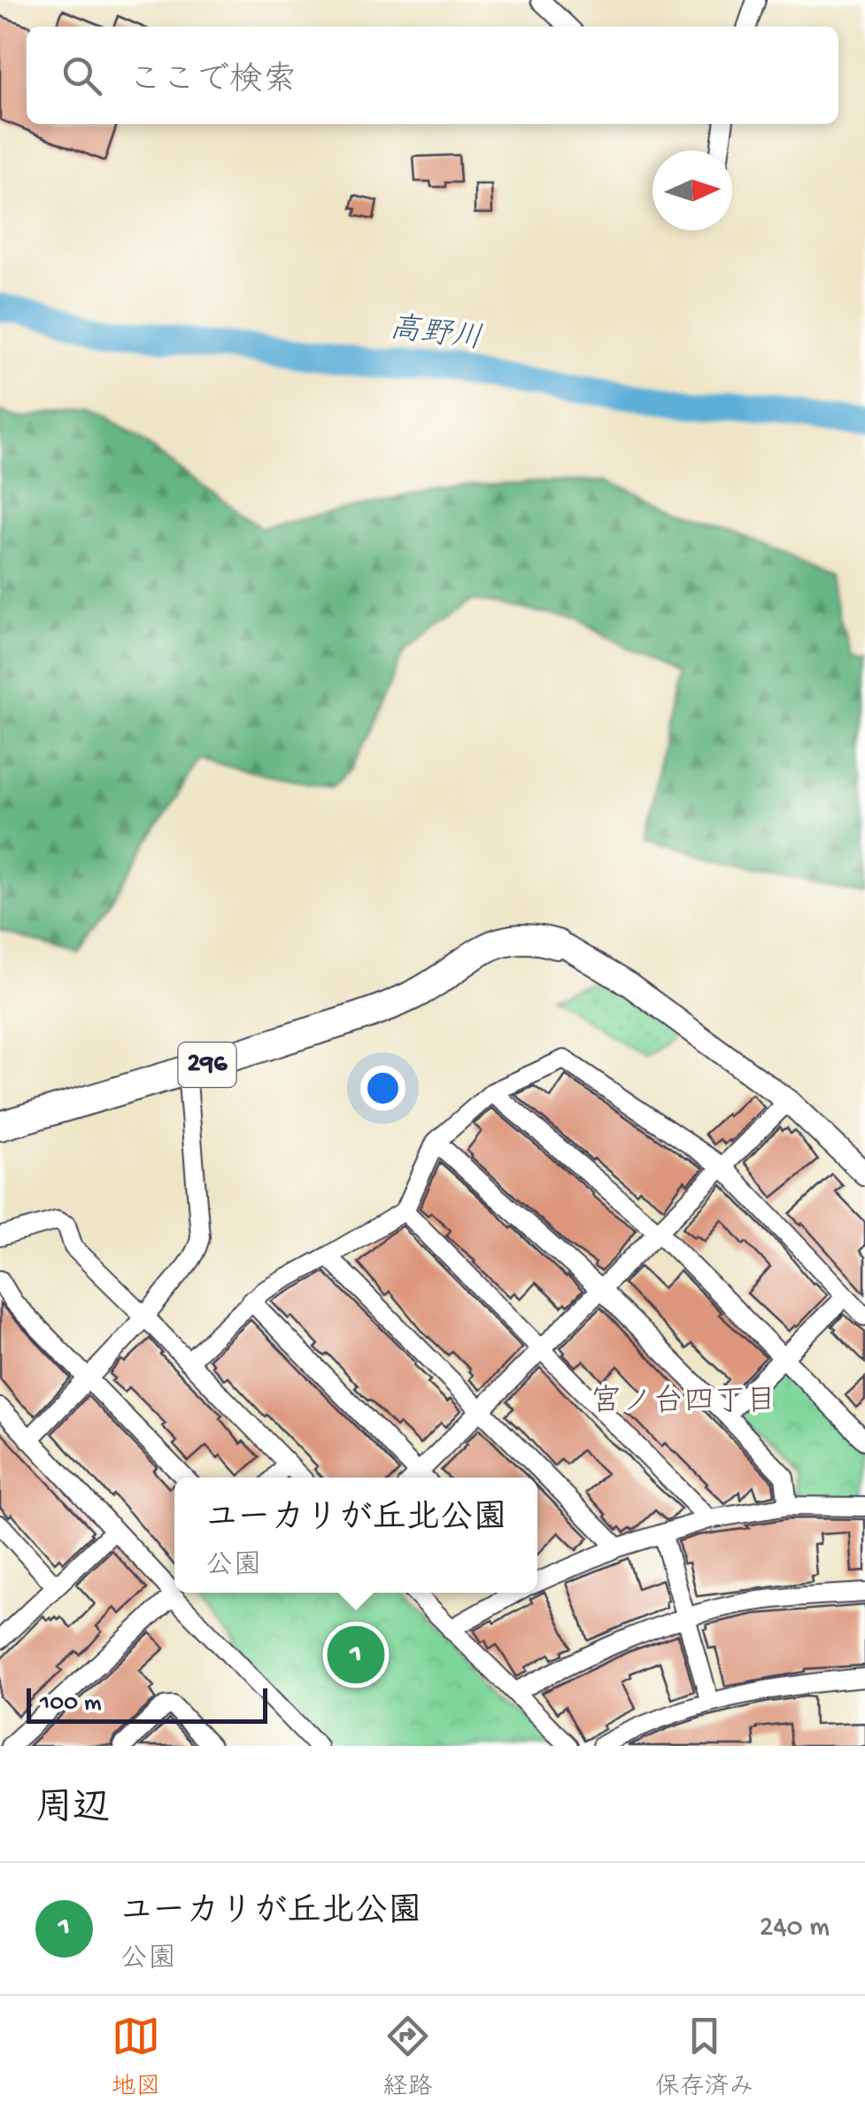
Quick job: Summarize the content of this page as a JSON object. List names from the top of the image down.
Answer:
{
  "streets": {
    "highway": ["296"]
  },
  "districts": ["宮ノ台四丁目"],
  "water": ["高野川"],
  "scale_bar": "100 m",
  "north": "right",
  "page": {
    "search": "ここで検索",
    "popup": ["ユーカリが丘北公園", "公園"],
    "pins": "1",
    "scale": "100 m",
    "heading": "周辺",
    "list": [
      {
        "mark": "1",
        "name": "ユーカリが丘北公園",
        "note": "公園",
        "value": "240 m"
      }
    ],
    "nav": ["地図", "経路", "保存済み"]
  }
}
